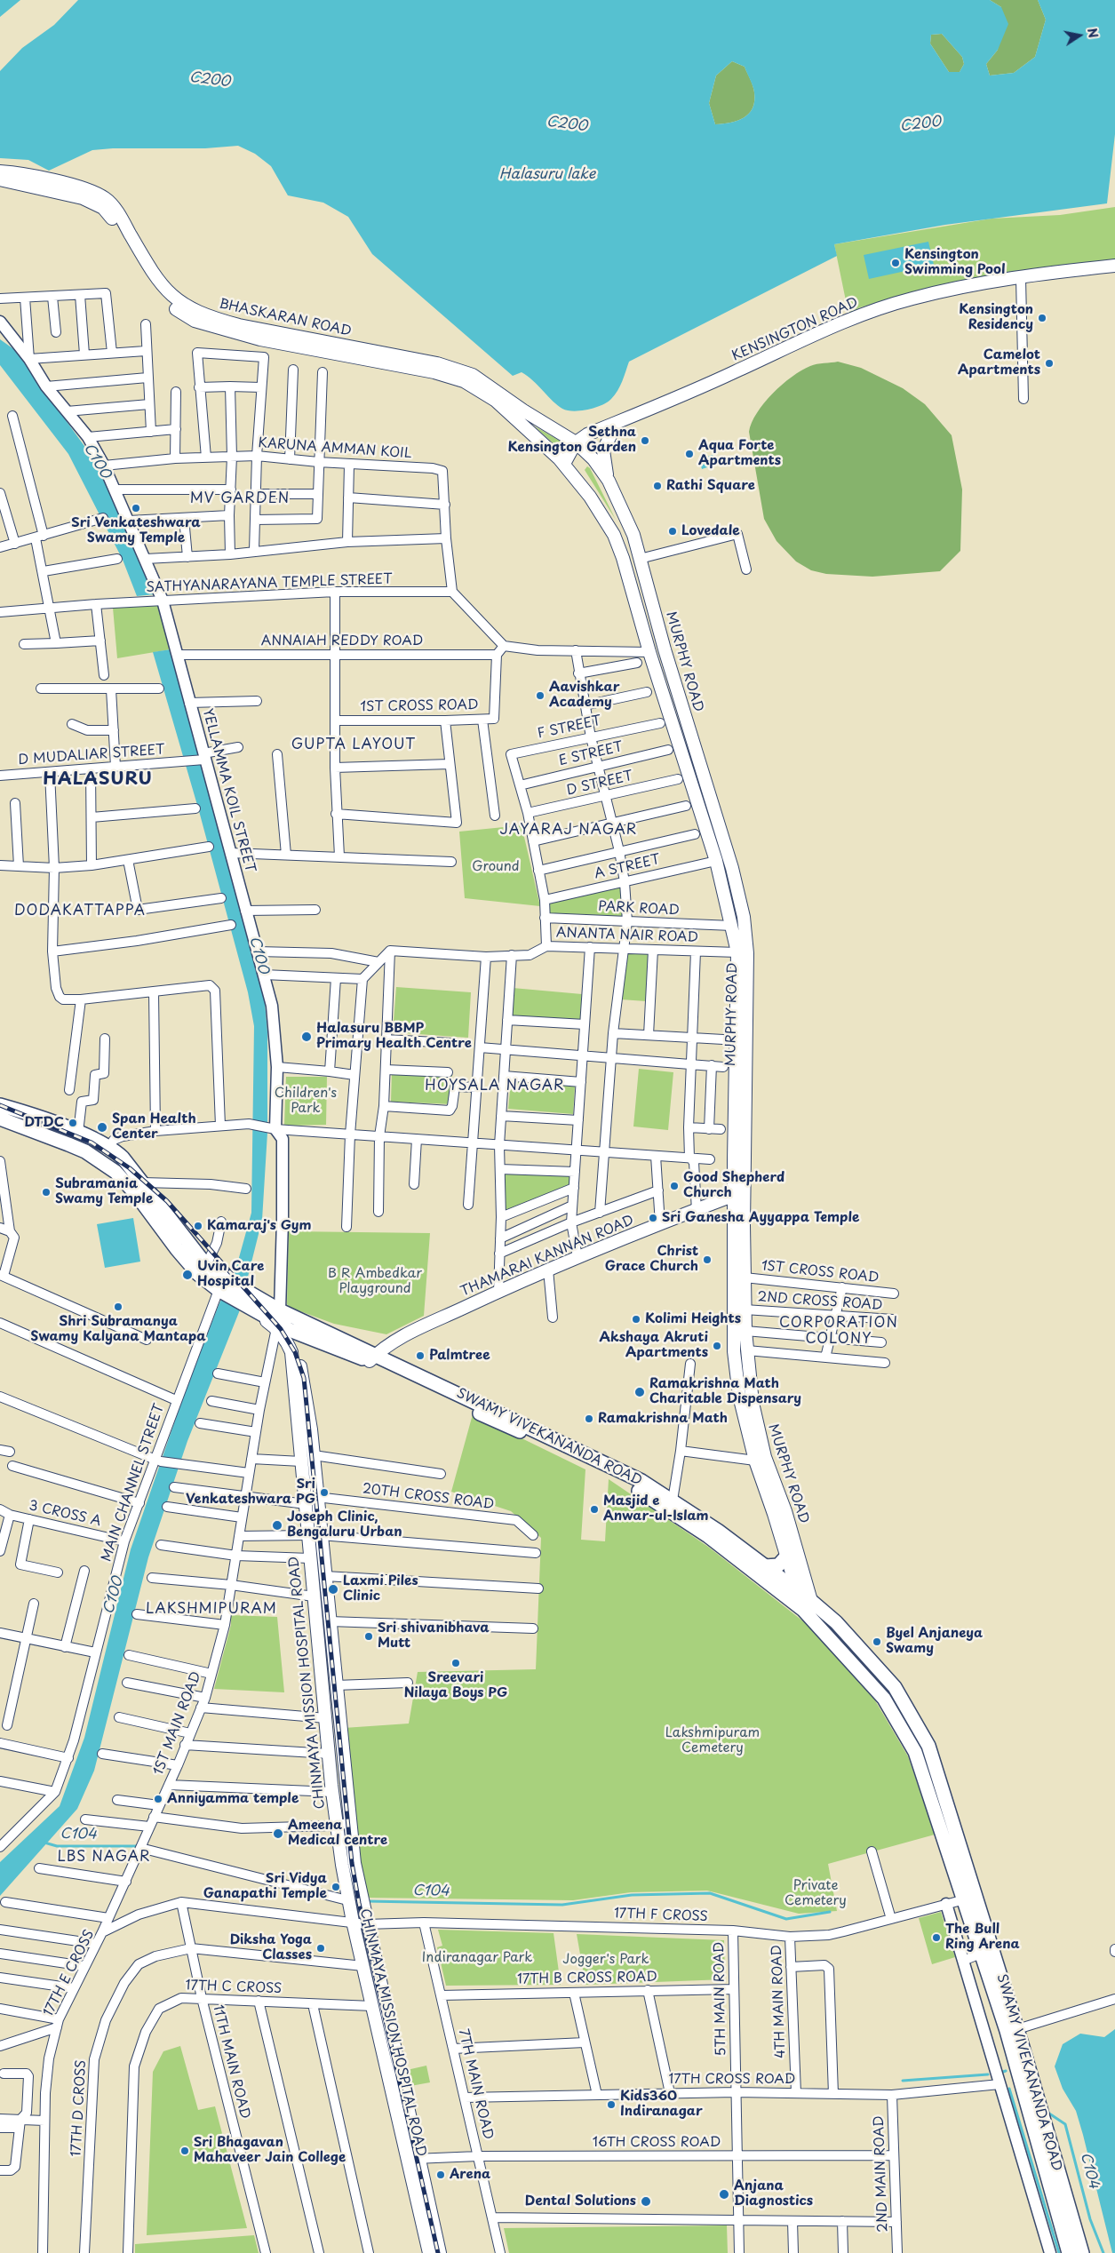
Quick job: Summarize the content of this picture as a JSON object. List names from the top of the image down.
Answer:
{
  "streets": {
    "main road": [
      "BHASKARAN ROAD",
      "KENSINGTON ROAD",
      "MURPHY ROAD",
      "THAMARAI KANNAN ROAD",
      "SWAMY VIVEKANANDA ROAD",
      "CHINMAYA MISSION HOSPITAL ROAD"
    ],
    "street": [
      "KARUNA AMMAN KOIL",
      "SATHYANARAYANA TEMPLE STREET",
      "ANNAIAH REDDY ROAD",
      "1ST CROSS ROAD",
      "F STREET",
      "E STREET",
      "D MUDALIAR STREET",
      "D STREET",
      "YELLAMMA KOIL STREET",
      "A STREET",
      "PARK ROAD",
      "ANANTA NAIR ROAD",
      "2ND CROSS ROAD",
      "MAIN CHANNEL STREET",
      "20TH CROSS ROAD",
      "3 CROSS A",
      "1ST MAIN ROAD",
      "17TH F CROSS",
      "17TH E CROSS",
      "17TH B CROSS ROAD",
      "17TH C CROSS",
      "5TH MAIN ROAD",
      "4TH MAIN ROAD",
      "11TH MAIN ROAD",
      "17TH CROSS ROAD",
      "7TH MAIN ROAD",
      "17TH D CROSS",
      "16TH CROSS ROAD",
      "2ND MAIN ROAD"
    ]
  },
  "crossings": [
    ["BHASKARAN ROAD", "KENSINGTON ROAD"],
    ["BHASKARAN ROAD", "MURPHY ROAD"],
    ["KENSINGTON ROAD", "MURPHY ROAD"],
    ["KARUNA AMMAN KOIL", "SATHYANARAYANA TEMPLE STREET"],
    ["KARUNA AMMAN KOIL", "YELLAMMA KOIL STREET"],
    ["SATHYANARAYANA TEMPLE STREET", "YELLAMMA KOIL STREET"],
    ["ANNAIAH REDDY ROAD", "1ST CROSS ROAD"],
    ["ANNAIAH REDDY ROAD", "YELLAMMA KOIL STREET"],
    ["MURPHY ROAD", "1ST CROSS ROAD"],
    ["MURPHY ROAD", "A STREET"],
    ["MURPHY ROAD", "PARK ROAD"],
    ["MURPHY ROAD", "ANANTA NAIR ROAD"],
    ["MURPHY ROAD", "THAMARAI KANNAN ROAD"],
    ["MURPHY ROAD", "2ND CROSS ROAD"],
    ["MURPHY ROAD", "SWAMY VIVEKANANDA ROAD"],
    ["F STREET", "E STREET"],
    ["D MUDALIAR STREET", "YELLAMMA KOIL STREET"],
    ["YELLAMMA KOIL STREET", "SWAMY VIVEKANANDA ROAD"],
    ["YELLAMMA KOIL STREET", "CHINMAYA MISSION HOSPITAL ROAD"],
    ["THAMARAI KANNAN ROAD", "SWAMY VIVEKANANDA ROAD"],
    ["SWAMY VIVEKANANDA ROAD", "MAIN CHANNEL STREET"],
    ["SWAMY VIVEKANANDA ROAD", "CHINMAYA MISSION HOSPITAL ROAD"],
    ["SWAMY VIVEKANANDA ROAD", "1ST MAIN ROAD"],
    ["SWAMY VIVEKANANDA ROAD", "17TH F CROSS"],
    ["MAIN CHANNEL STREET", "3 CROSS A"],
    ["20TH CROSS ROAD", "CHINMAYA MISSION HOSPITAL ROAD"],
    ["20TH CROSS ROAD", "1ST MAIN ROAD"],
    ["CHINMAYA MISSION HOSPITAL ROAD", "1ST MAIN ROAD"],
    ["CHINMAYA MISSION HOSPITAL ROAD", "17TH F CROSS"],
    ["CHINMAYA MISSION HOSPITAL ROAD", "17TH E CROSS"],
    ["CHINMAYA MISSION HOSPITAL ROAD", "17TH C CROSS"],
    ["CHINMAYA MISSION HOSPITAL ROAD", "17TH D CROSS"],
    ["CHINMAYA MISSION HOSPITAL ROAD", "16TH CROSS ROAD"],
    ["1ST MAIN ROAD", "17TH E CROSS"],
    ["17TH F CROSS", "17TH E CROSS"],
    ["17TH F CROSS", "5TH MAIN ROAD"],
    ["17TH F CROSS", "4TH MAIN ROAD"],
    ["17TH F CROSS", "7TH MAIN ROAD"],
    ["17TH E CROSS", "11TH MAIN ROAD"],
    ["17TH B CROSS ROAD", "5TH MAIN ROAD"],
    ["17TH B CROSS ROAD", "7TH MAIN ROAD"],
    ["17TH C CROSS", "11TH MAIN ROAD"],
    ["5TH MAIN ROAD", "17TH CROSS ROAD"],
    ["5TH MAIN ROAD", "16TH CROSS ROAD"],
    ["4TH MAIN ROAD", "17TH CROSS ROAD"],
    ["11TH MAIN ROAD", "17TH D CROSS"],
    ["17TH CROSS ROAD", "7TH MAIN ROAD"],
    ["17TH CROSS ROAD", "2ND MAIN ROAD"],
    ["7TH MAIN ROAD", "16TH CROSS ROAD"],
    ["16TH CROSS ROAD", "2ND MAIN ROAD"]
  ],
  "districts": [
    "MV GARDEN",
    "GUPTA LAYOUT",
    "HALASURU",
    "JAYARAJ NAGAR",
    "DODAKATTAPPA",
    "HOYSALA NAGAR",
    "CORPORATION COLONY",
    "LAKSHMIPURAM",
    "LBS NAGAR"
  ],
  "water": [
    "C200",
    "Halasuru lake",
    "C100",
    "C104"
  ],
  "parks": [
    "Ground",
    "Children's Park",
    "B R Ambedkar Playground",
    "Lakshmipuram Cemetery",
    "Private Cemetery",
    "Indiranagar Park",
    "Jogger's Park"
  ],
  "places": [
    "Kensington Swimming Pool",
    "Kensington Residency",
    "Camelot Apartments",
    "Sethna Kensington Garden",
    "Aqua Forte Apartments",
    "Rathi Square",
    "Sri Venkateshwara Swamy Temple",
    "Lovedale",
    "Aavishkar Academy",
    "Halasuru BBMP Primary Health Centre",
    "DTDC",
    "Span Health Center",
    "Good Shepherd Church",
    "Subramania Swamy Temple",
    "Sri Ganesha Ayyappa Temple",
    "Kamaraj's Gym",
    "Christ Grace Church",
    "Uvin Care Hospital",
    "Shri Subramanya Swamy Kalyana Mantapa",
    "Kolimi Heights",
    "Akshaya Akruti Apartments",
    "Palmtree",
    "Ramakrishna Math Charitable Dispensary",
    "Ramakrishna Math",
    "Sri Venkateshwara PG",
    "Masjid e Anwar-ul-Islam",
    "Joseph Clinic, Bengaluru Urban",
    "Laxmi Piles Clinic",
    "Sri shivanibhava Mutt",
    "Byel Anjaneya Swamy",
    "Sreevari Nilaya Boys PG",
    "Anniyamma temple",
    "Ameena Medical centre",
    "Sri Vidya Ganapathi Temple",
    "The Bull Ring Arena",
    "Diksha Yoga Classes",
    "Kids360 Indiranagar",
    "Sri Bhagavan Mahaveer Jain College",
    "Arena",
    "Anjana Diagnostics",
    "Dental Solutions"
  ],
  "north": "right"
}
